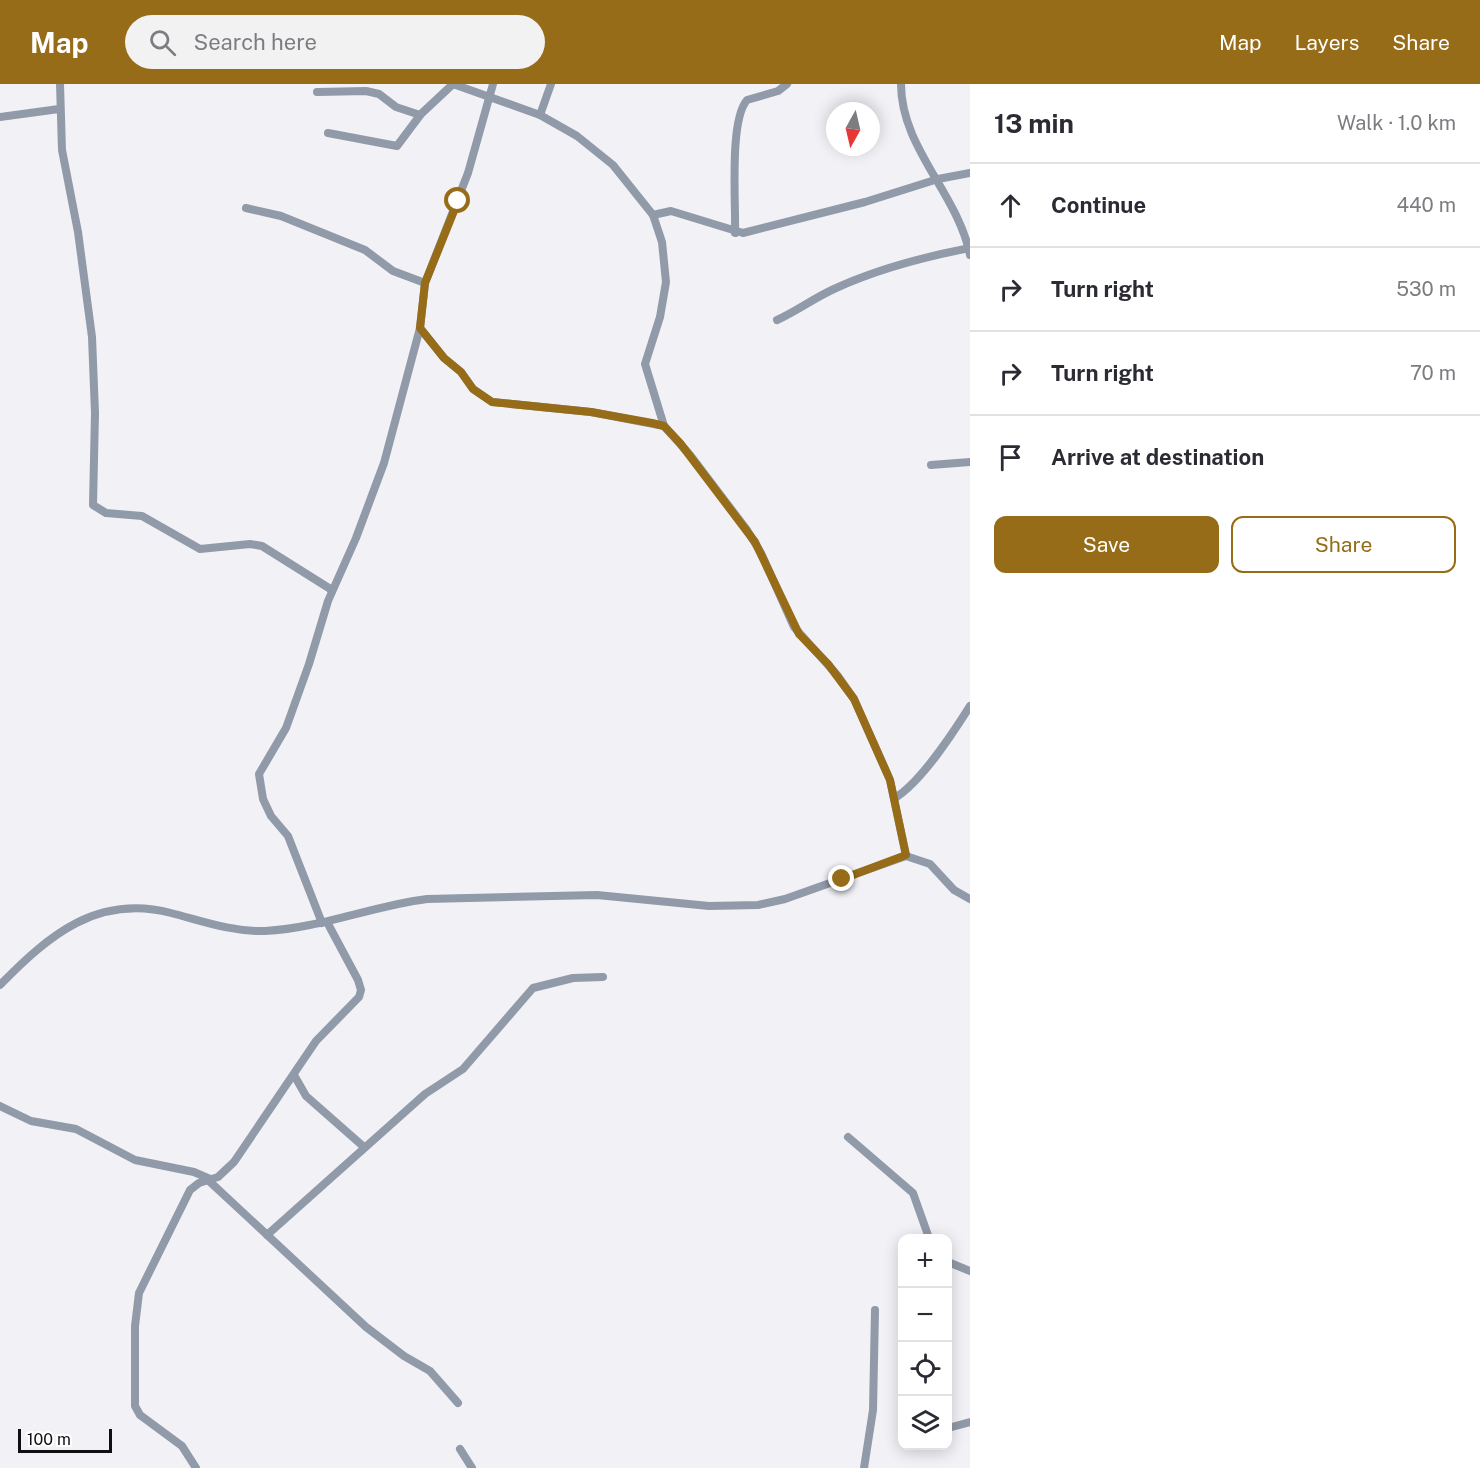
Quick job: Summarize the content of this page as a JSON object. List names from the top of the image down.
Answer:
{
  "scale_bar": "100 m",
  "north": "bottom",
  "page": {
    "header": "Map",
    "search": "Search here",
    "nav": ["Map", "Layers", "Share"],
    "heading": ["13 min", "Walk · 1.0 km"],
    "list": [
      ["Continue", "440 m"],
      ["Turn right", "530 m"],
      ["Turn right", "70 m"],
      "Arrive at destination"
    ],
    "buttons": ["Save", "Share"],
    "map_buttons": ["+", "−"],
    "scale": "100 m"
  }
}
